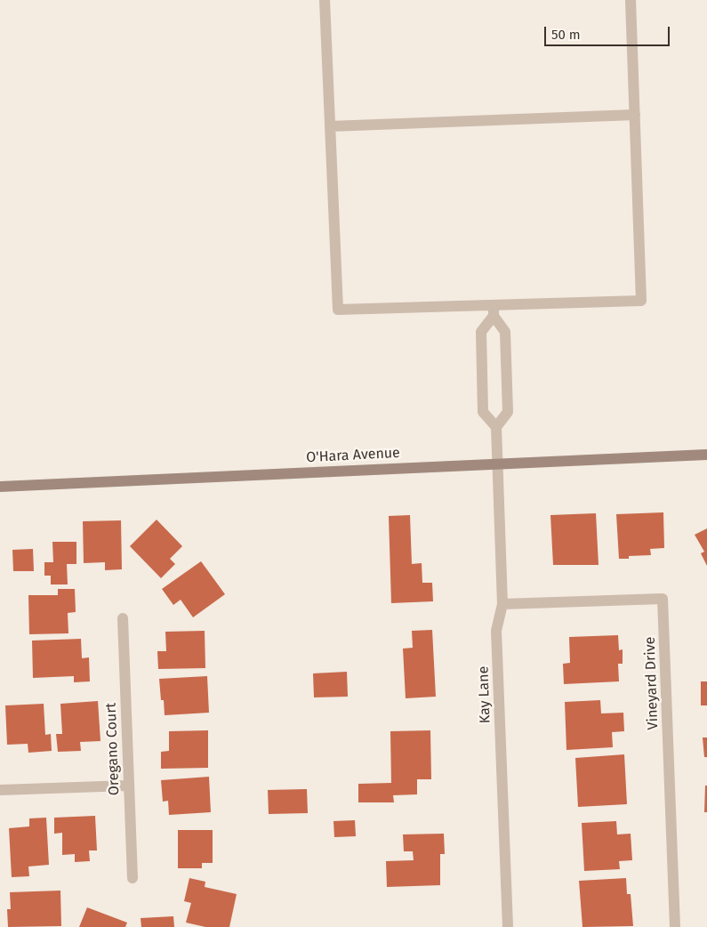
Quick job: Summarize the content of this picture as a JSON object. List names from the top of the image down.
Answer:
{
  "streets": {
    "main road": ["O'Hara Avenue"],
    "street": ["Vineyard Drive", "Kay Lane", "Oregano Court"]
  },
  "crossings": [
    ["O'Hara Avenue", "Kay Lane"],
    ["Vineyard Drive", "Kay Lane"]
  ],
  "scale_bar": "50 m"
}
